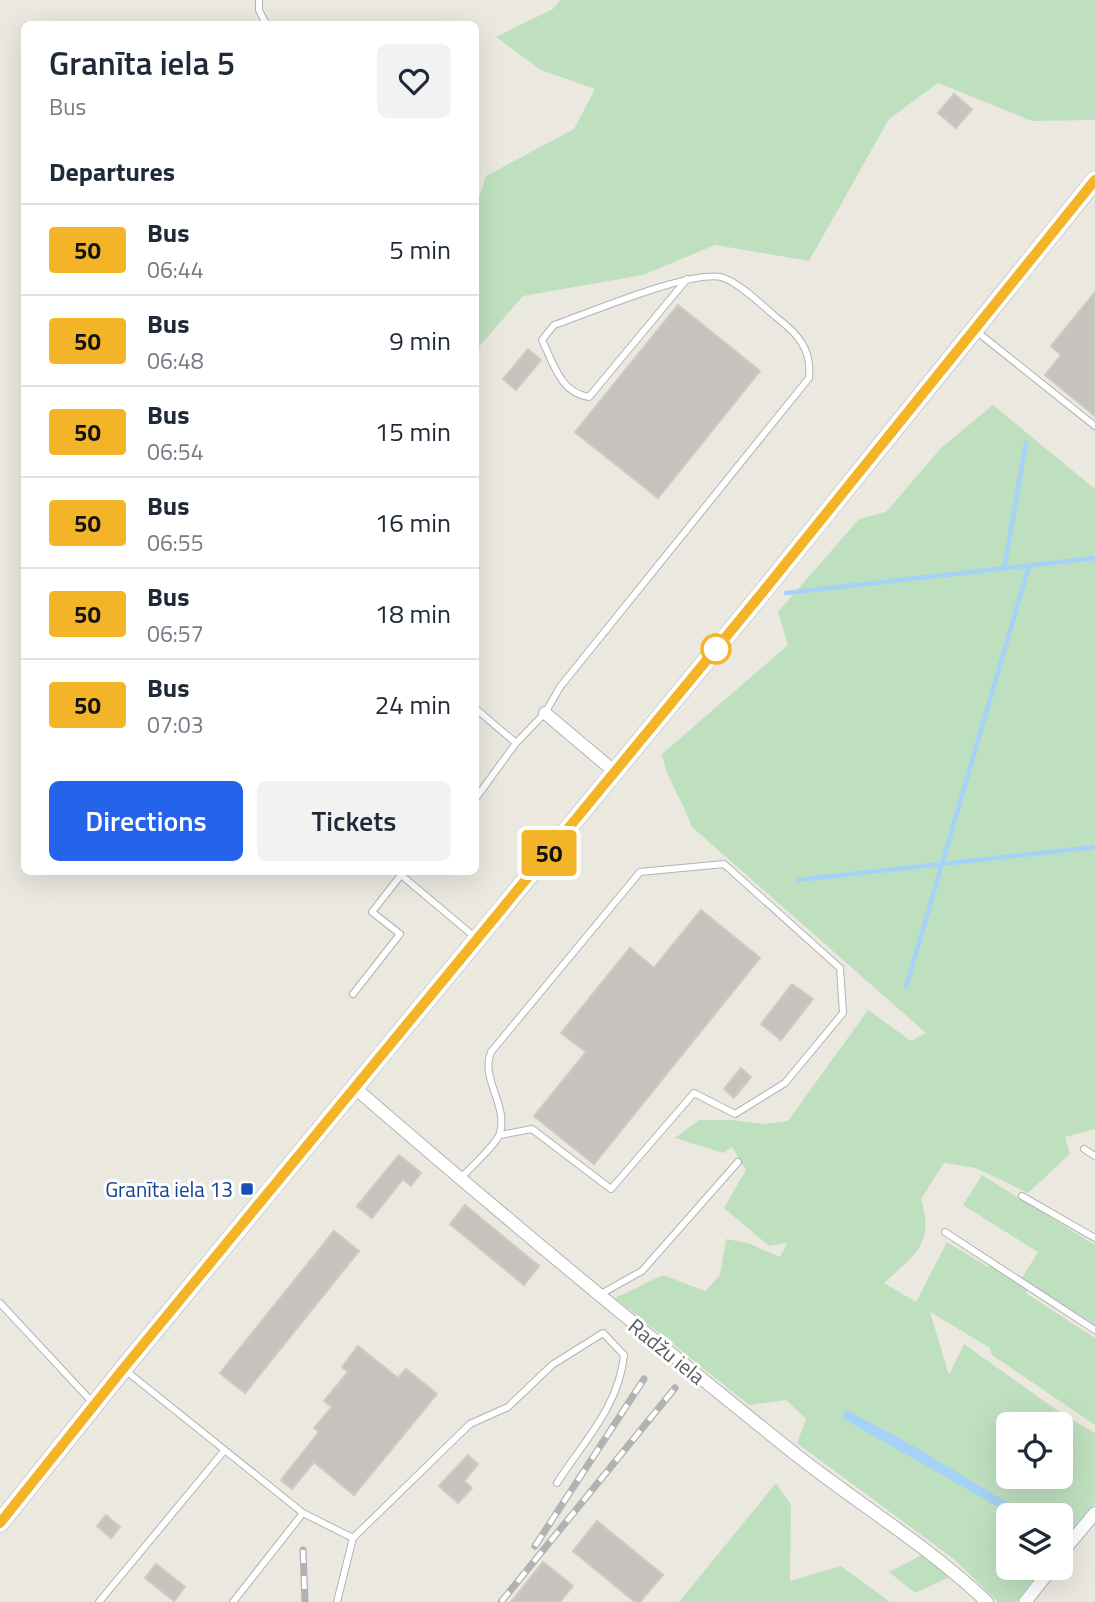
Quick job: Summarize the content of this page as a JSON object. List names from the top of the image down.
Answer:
{
  "streets": {
    "street": ["Radžu iela"]
  },
  "places": {
    "transit": ["Granīta iela 13"]
  },
  "lines": ["bus line 50"],
  "page": {
    "on_map": "50",
    "heading": [
      ["Granīta iela 5", "Bus"],
      "Departures"
    ],
    "list": [
      {
        "mark": "50",
        "name": "Bus",
        "note": "06:44",
        "value": "5 min"
      },
      {
        "mark": "50",
        "name": "Bus",
        "note": "06:48",
        "value": "9 min"
      },
      {
        "mark": "50",
        "name": "Bus",
        "note": "06:54",
        "value": "15 min"
      },
      {
        "mark": "50",
        "name": "Bus",
        "note": "06:55",
        "value": "16 min"
      },
      {
        "mark": "50",
        "name": "Bus",
        "note": "06:57",
        "value": "18 min"
      },
      {
        "mark": "50",
        "name": "Bus",
        "note": "07:03",
        "value": "24 min"
      }
    ],
    "buttons": ["Directions", "Tickets"]
  }
}
